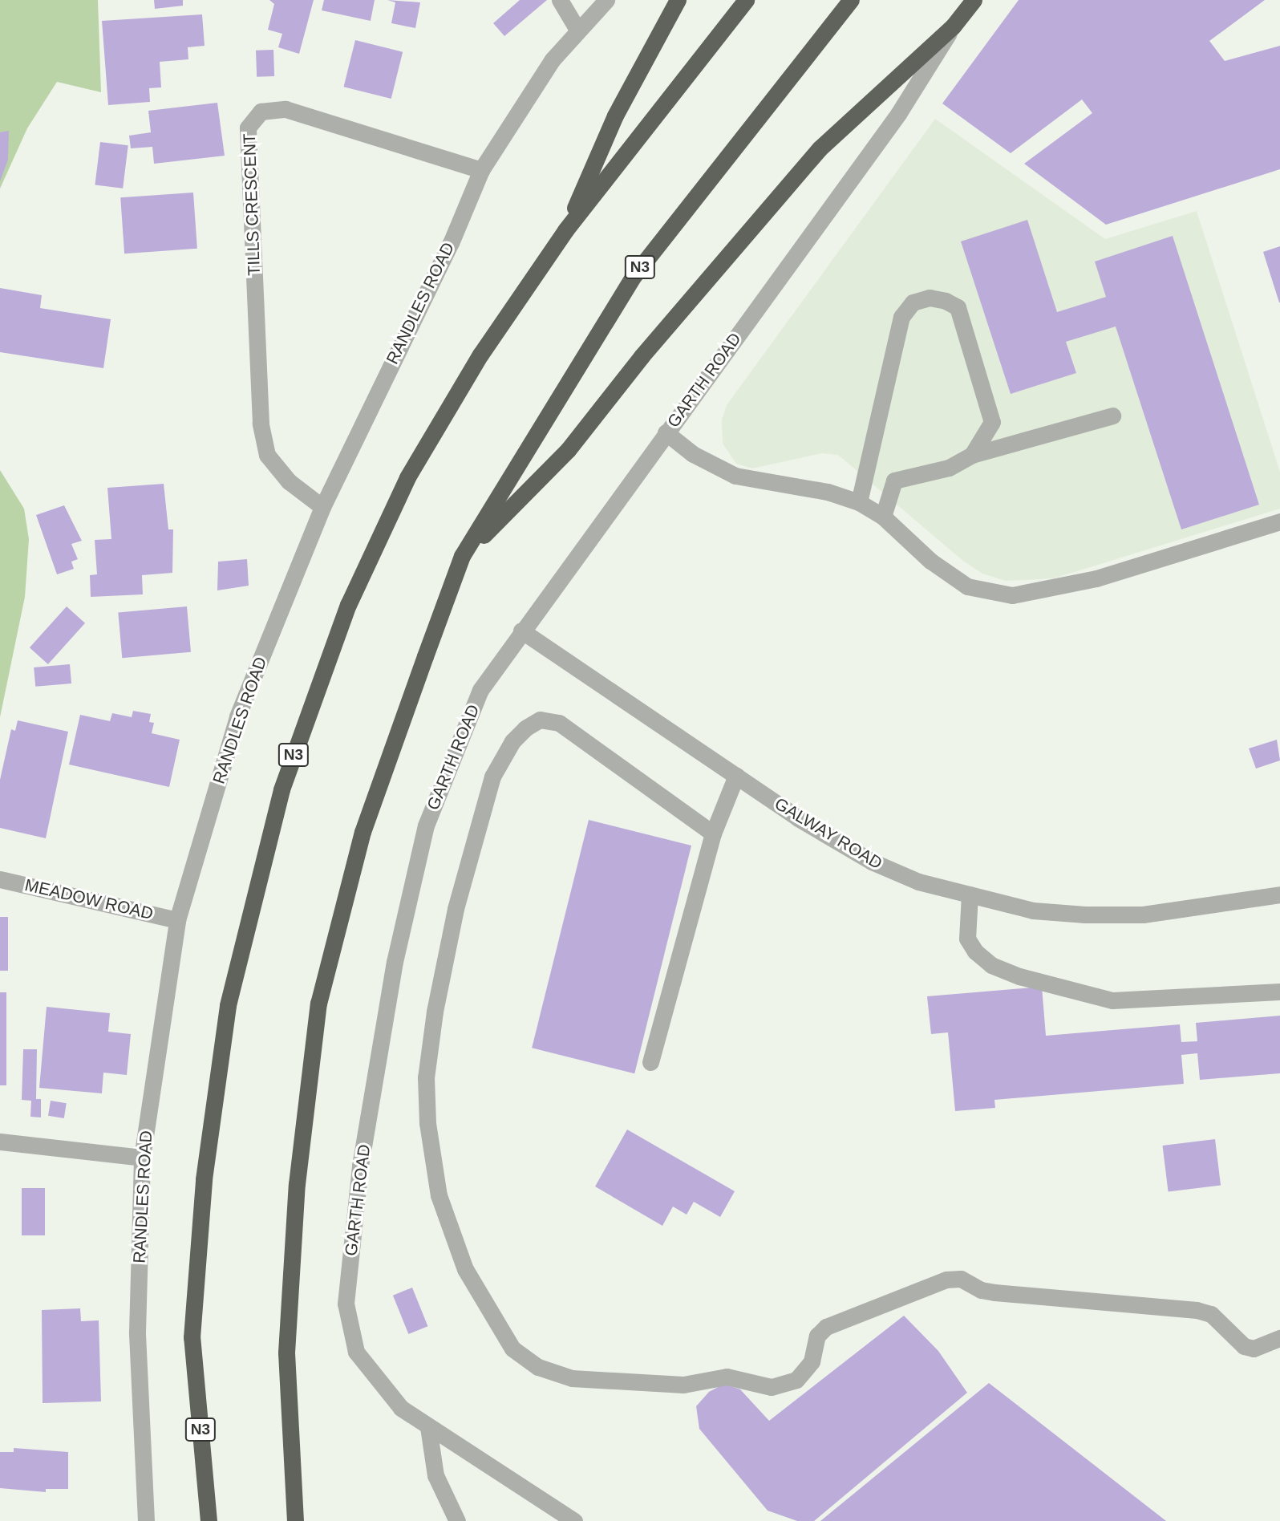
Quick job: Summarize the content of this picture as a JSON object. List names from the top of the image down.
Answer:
{
  "streets": {
    "highway": ["N3"],
    "street": [
      "TILLS CRESCENT",
      "RANDLES ROAD",
      "GARTH ROAD",
      "GALWAY ROAD",
      "MEADOW ROAD"
    ]
  },
  "crossings": [
    ["TILLS CRESCENT", "RANDLES ROAD"],
    ["RANDLES ROAD", "MEADOW ROAD"],
    ["GARTH ROAD", "GALWAY ROAD"]
  ]
}
